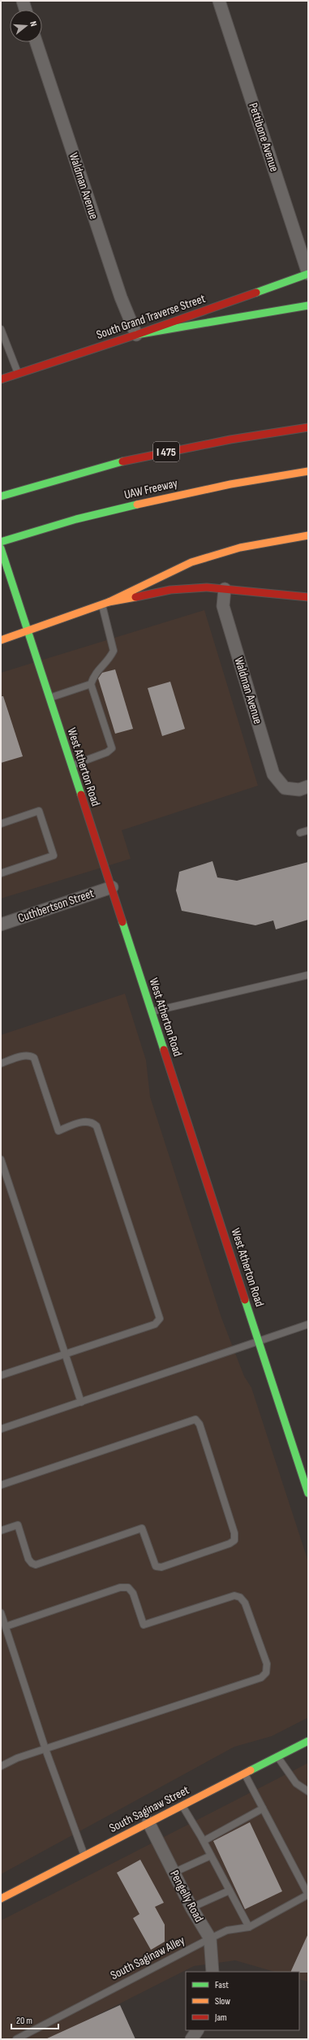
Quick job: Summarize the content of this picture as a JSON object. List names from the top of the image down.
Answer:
{
  "streets": {
    "main road": [
      "South Grand Traverse Street",
      "I 475",
      "UAW Freeway",
      "West Atherton Road",
      "South Saginaw Street"
    ],
    "street": [
      "Pettibone Avenue",
      "Waldman Avenue",
      "Cuthbertson Street",
      "Pengelly Road"
    ],
    "lane": ["South Saginaw Alley"]
  },
  "crossings": [
    ["Pettibone Avenue", "South Grand Traverse Street"],
    ["Waldman Avenue", "South Grand Traverse Street"],
    ["West Atherton Road", "Cuthbertson Street"],
    ["South Saginaw Street", "Pengelly Road"],
    ["Pengelly Road", "South Saginaw Alley"]
  ],
  "legend": ["Fast", "Slow", "Jam"],
  "scale_bar": "20 m",
  "north": "right"
}
